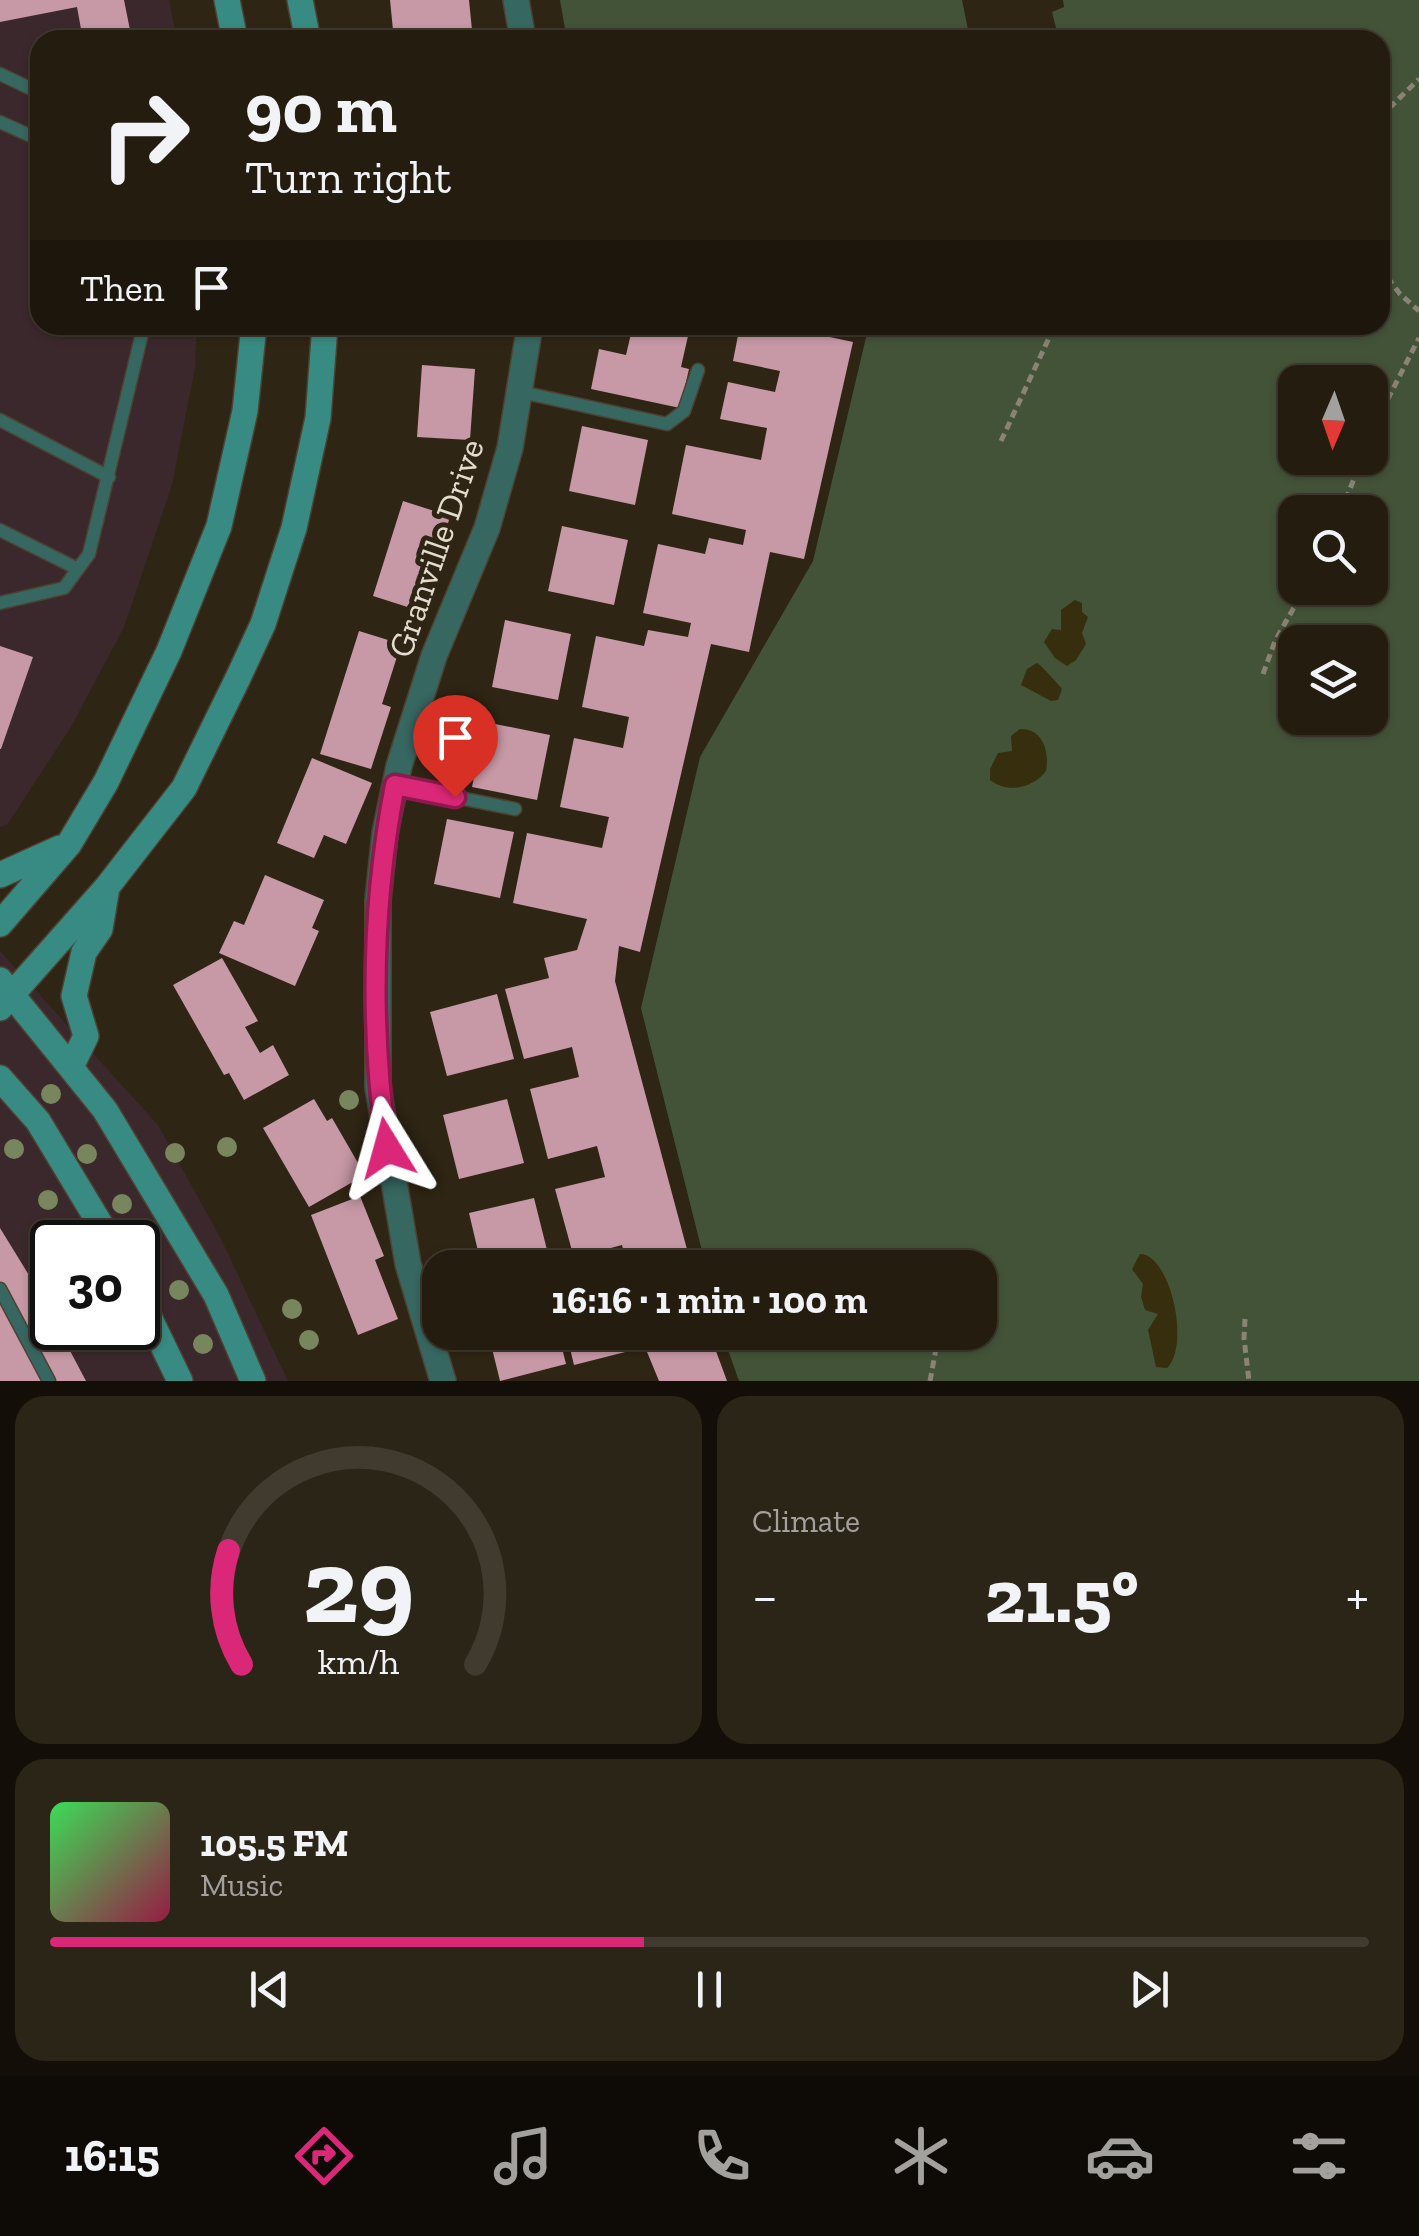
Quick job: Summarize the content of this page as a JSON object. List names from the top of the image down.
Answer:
{
  "streets": {
    "street": ["Granville Drive"]
  },
  "north": "bottom",
  "page": {
    "turn": ["90 m", "Turn right"],
    "then": "Then",
    "limit": "30",
    "trip": "16:16 · 1 min · 100 m",
    "tile": "Climate",
    "heat": ["−", "21.5°", "+"],
    "song": ["105.5 FM", "Music"],
    "tabs": "16:15",
    "gauge": ["29", "km/h"]
  }
}
